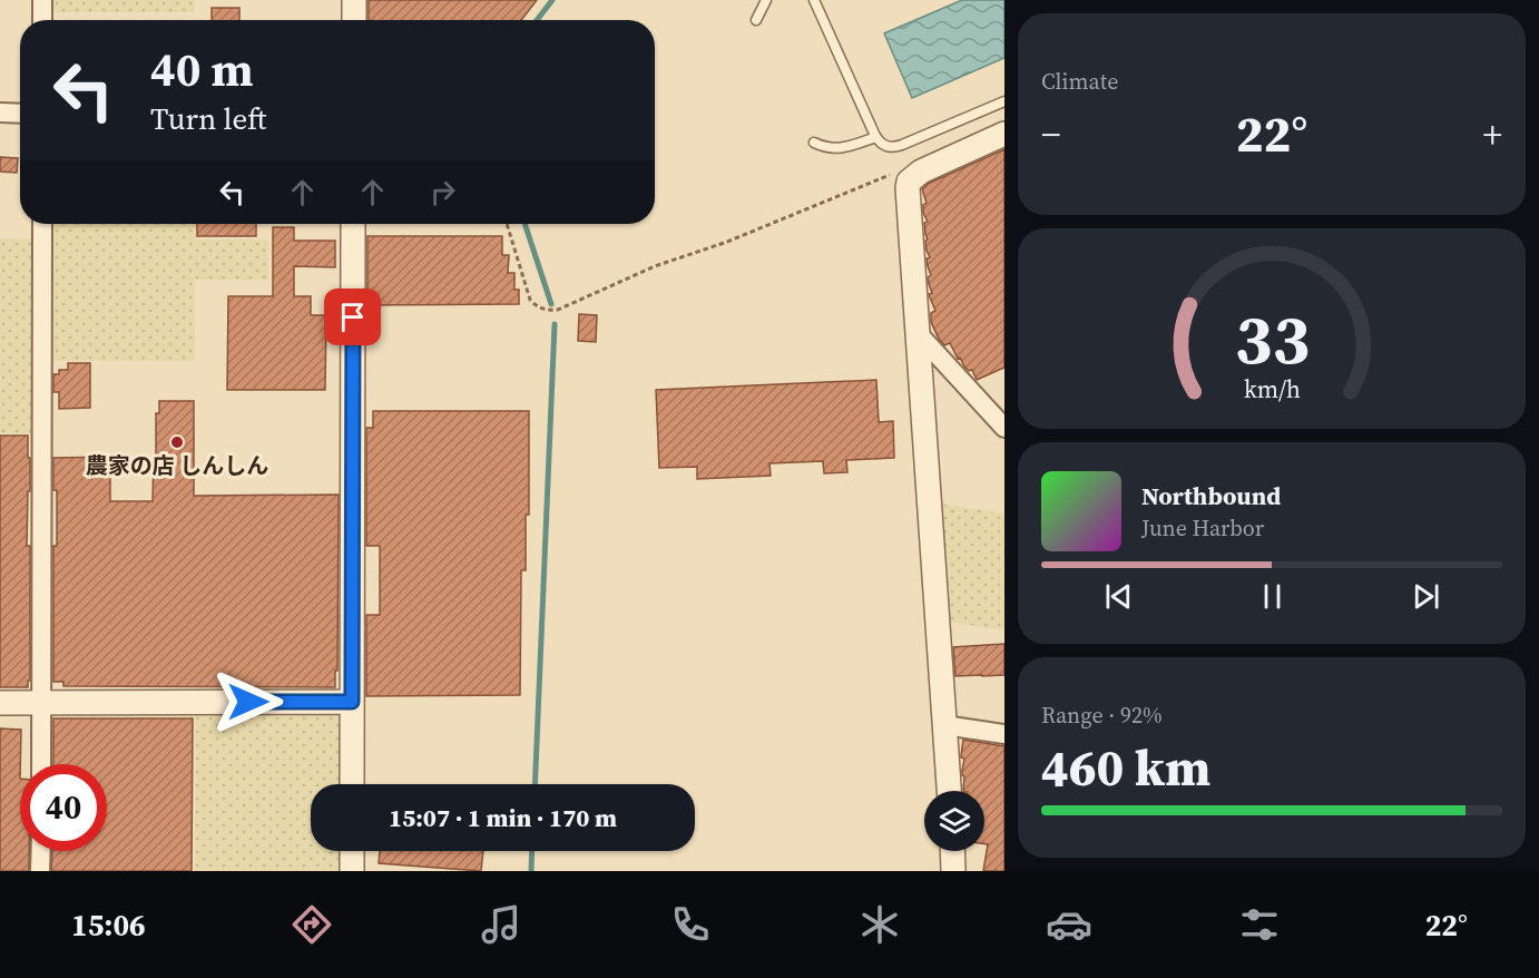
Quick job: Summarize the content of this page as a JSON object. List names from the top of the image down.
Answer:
{
  "places": ["農家の店 しんしん"],
  "page": {
    "tile": [
      "Climate",
      ["Range · 92%", "460 km"]
    ],
    "turn": ["40 m", "Turn left"],
    "heat": ["−", "22°", "+"],
    "song": ["Northbound", "June Harbor"],
    "limit": "40",
    "trip": "15:07 · 1 min · 170 m",
    "tabs": ["15:06", "22°"],
    "gauge": ["33", "km/h"]
  }
}
